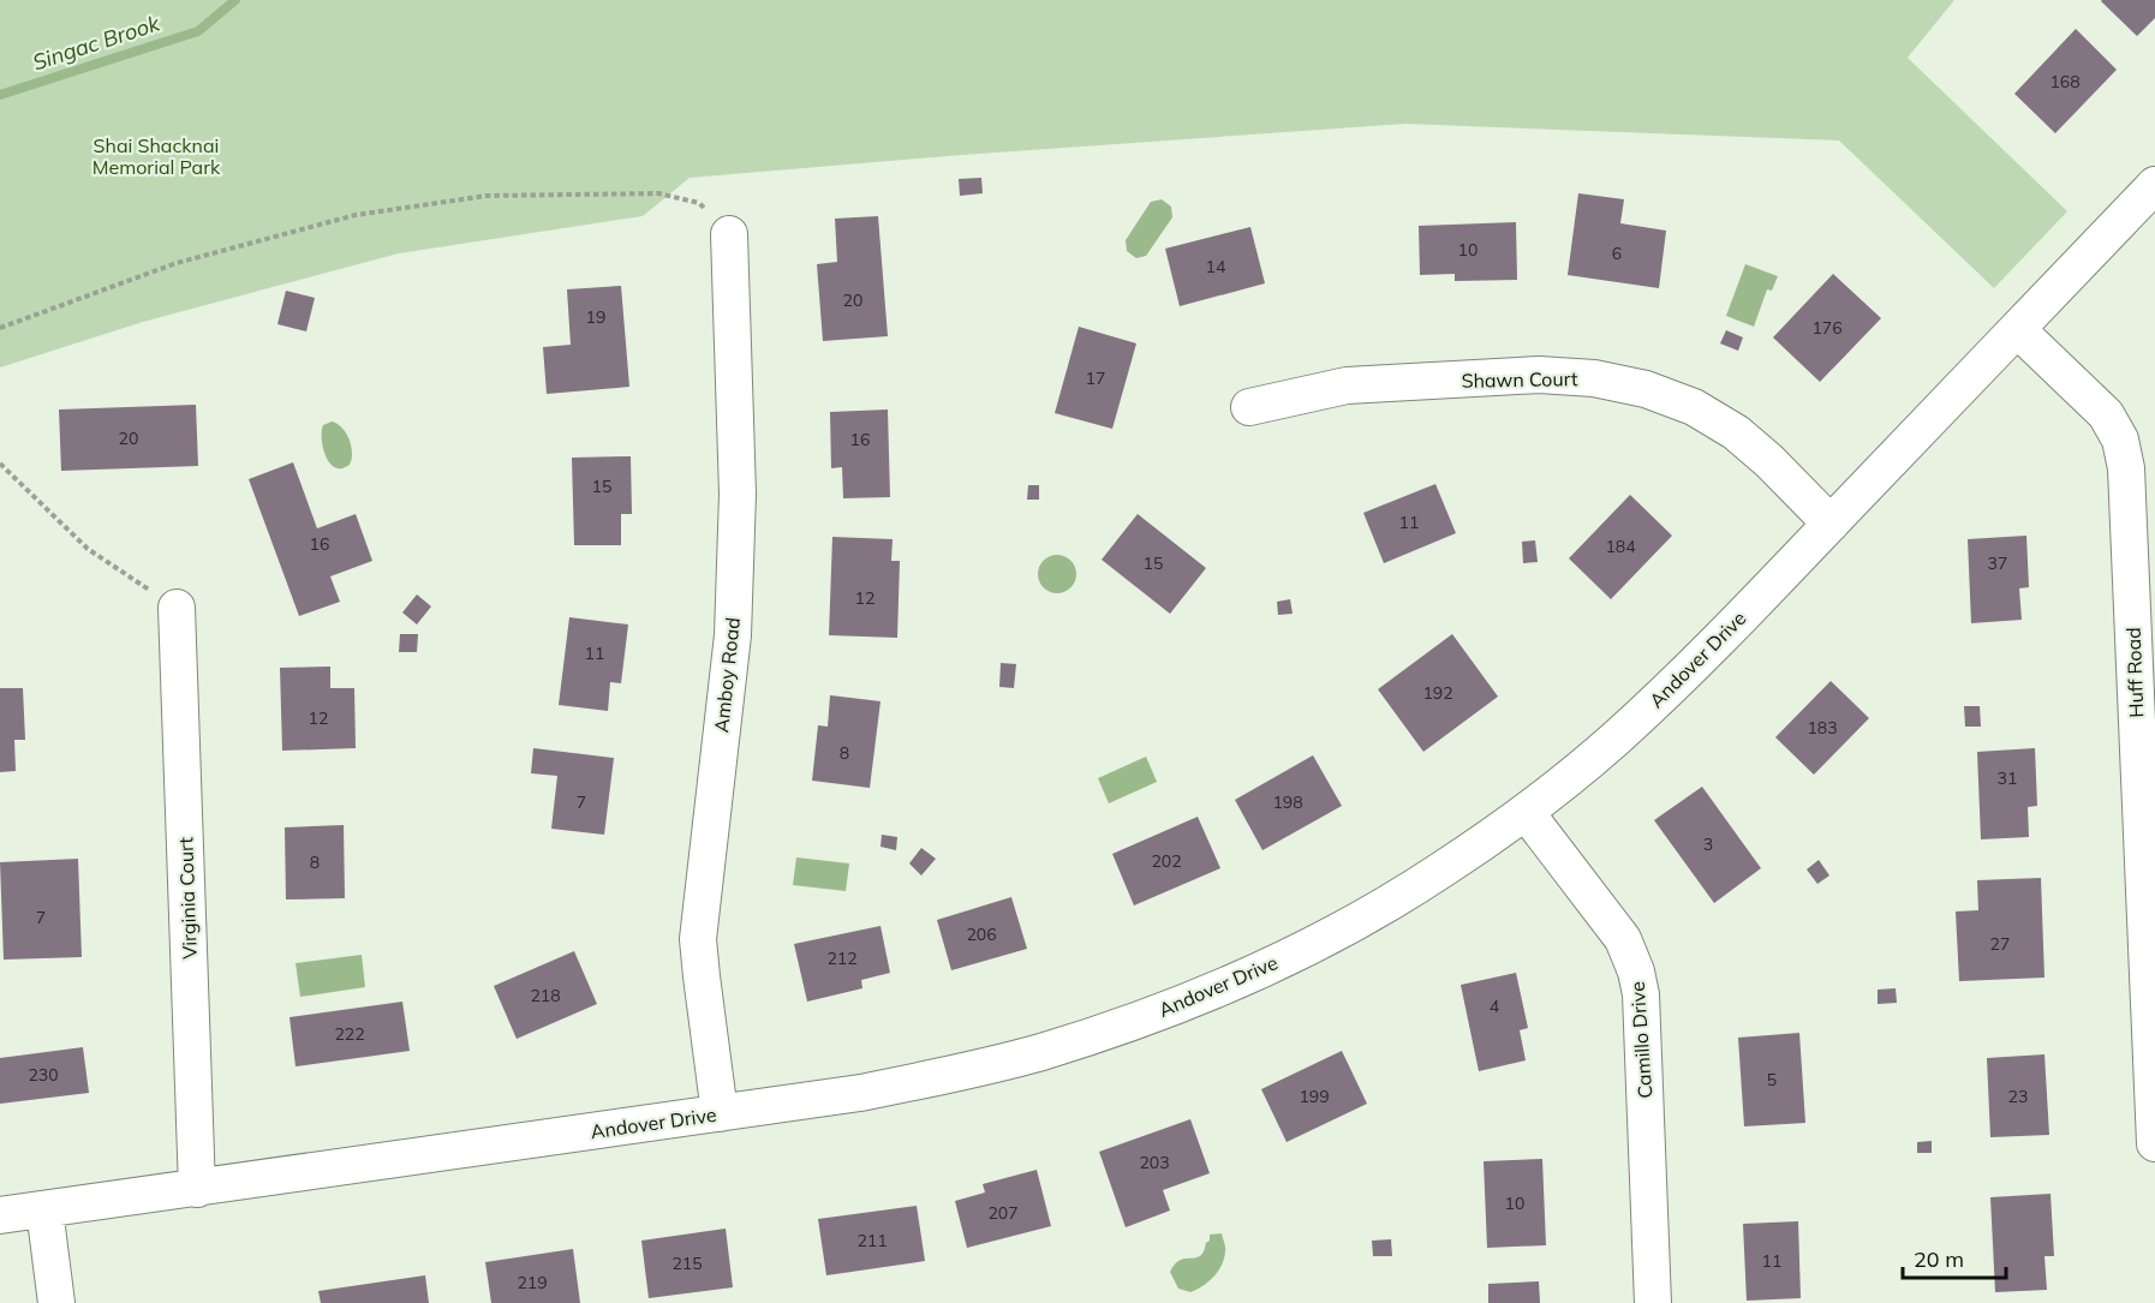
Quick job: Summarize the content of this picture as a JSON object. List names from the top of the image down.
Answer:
{
  "streets": {
    "street": [
      "Shawn Court",
      "Andover Drive",
      "Huff Road",
      "Amboy Road",
      "Virginia Court",
      "Camillo Drive"
    ]
  },
  "crossings": [
    ["Shawn Court", "Andover Drive"],
    ["Andover Drive", "Huff Road"],
    ["Andover Drive", "Amboy Road"],
    ["Andover Drive", "Virginia Court"],
    ["Andover Drive", "Camillo Drive"]
  ],
  "water": ["Singac Brook"],
  "parks": ["Shai Shacknai Memorial Park"],
  "house_numbers": [
    "168",
    "10",
    "6",
    "14",
    "20",
    "19",
    "176",
    "17",
    "20",
    "16",
    "15",
    "11",
    "16",
    "184",
    "15",
    "37",
    "12",
    "11",
    "192",
    "12",
    "183",
    "8",
    "31",
    "7",
    "198",
    "3",
    "202",
    "8",
    "7",
    "206",
    "27",
    "212",
    "218",
    "4",
    "222",
    "230",
    "5",
    "199",
    "23",
    "203",
    "10",
    "207",
    "211",
    "11",
    "215",
    "219"
  ],
  "scale_bar": "20 m"
}
